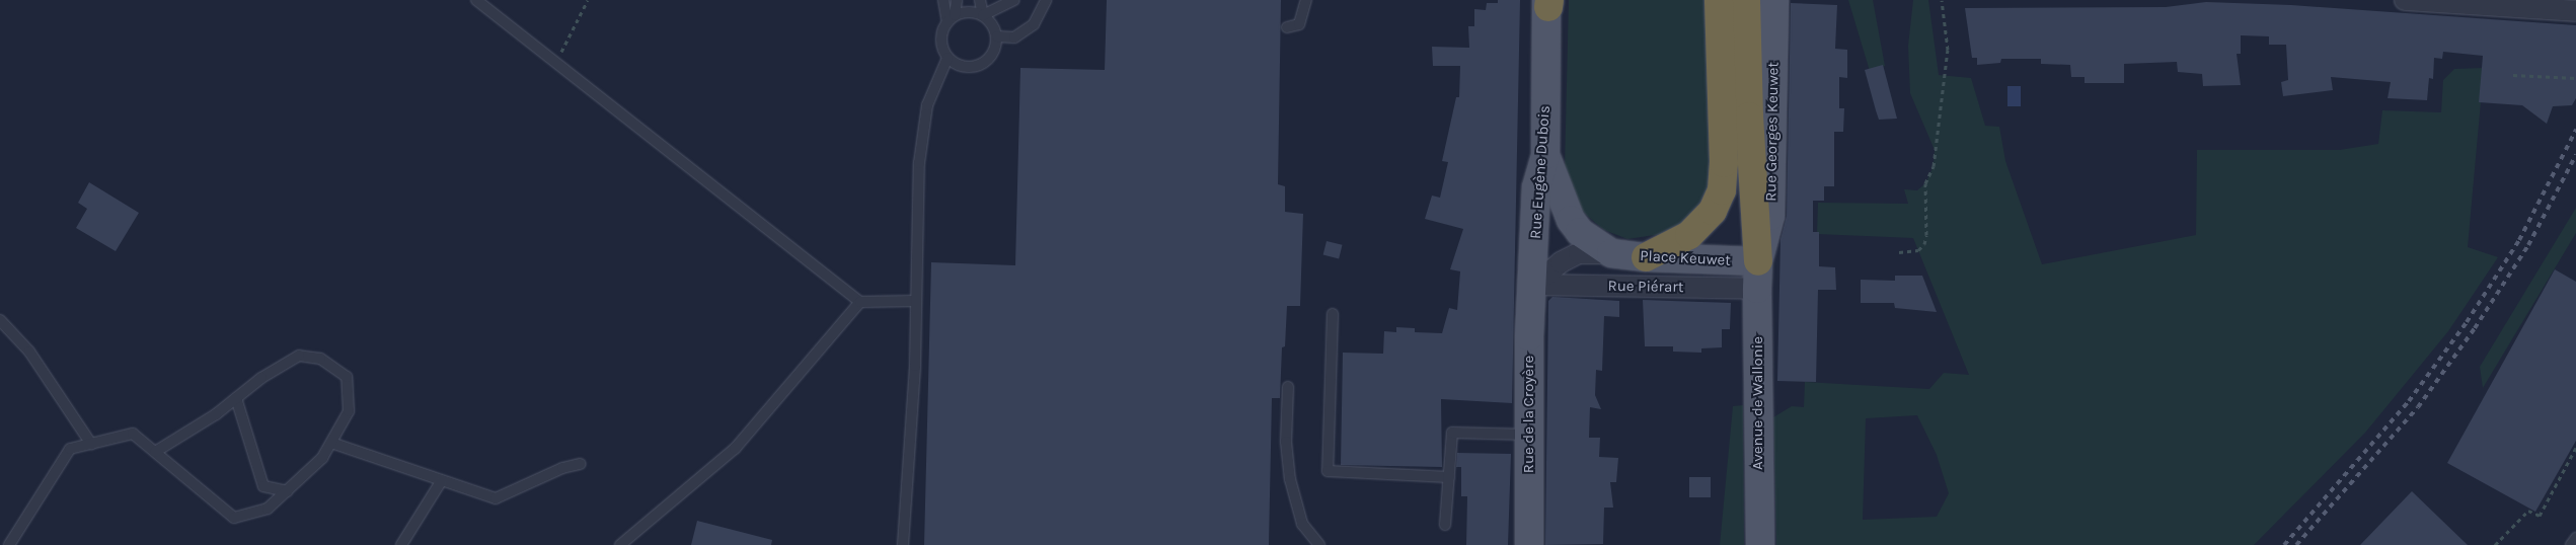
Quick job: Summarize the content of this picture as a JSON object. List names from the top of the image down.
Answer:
{
  "streets": {
    "main road": [
      "Rue Georges Keuwet",
      "Rue Eugène Dubois",
      "Place Keuwet",
      "Avenue de Wallonie",
      "Rue de la Croyère"
    ],
    "street": ["Rue Piérart"]
  },
  "crossings": [
    ["Rue Georges Keuwet", "Place Keuwet"],
    ["Rue Georges Keuwet", "Avenue de Wallonie"],
    ["Rue Eugène Dubois", "Place Keuwet"],
    ["Rue Eugène Dubois", "Rue Piérart"],
    ["Rue Eugène Dubois", "Rue de la Croyère"],
    ["Place Keuwet", "Rue Piérart"],
    ["Place Keuwet", "Avenue de Wallonie"],
    ["Place Keuwet", "Rue de la Croyère"],
    ["Rue Piérart", "Avenue de Wallonie"],
    ["Rue Piérart", "Rue de la Croyère"]
  ]
}
